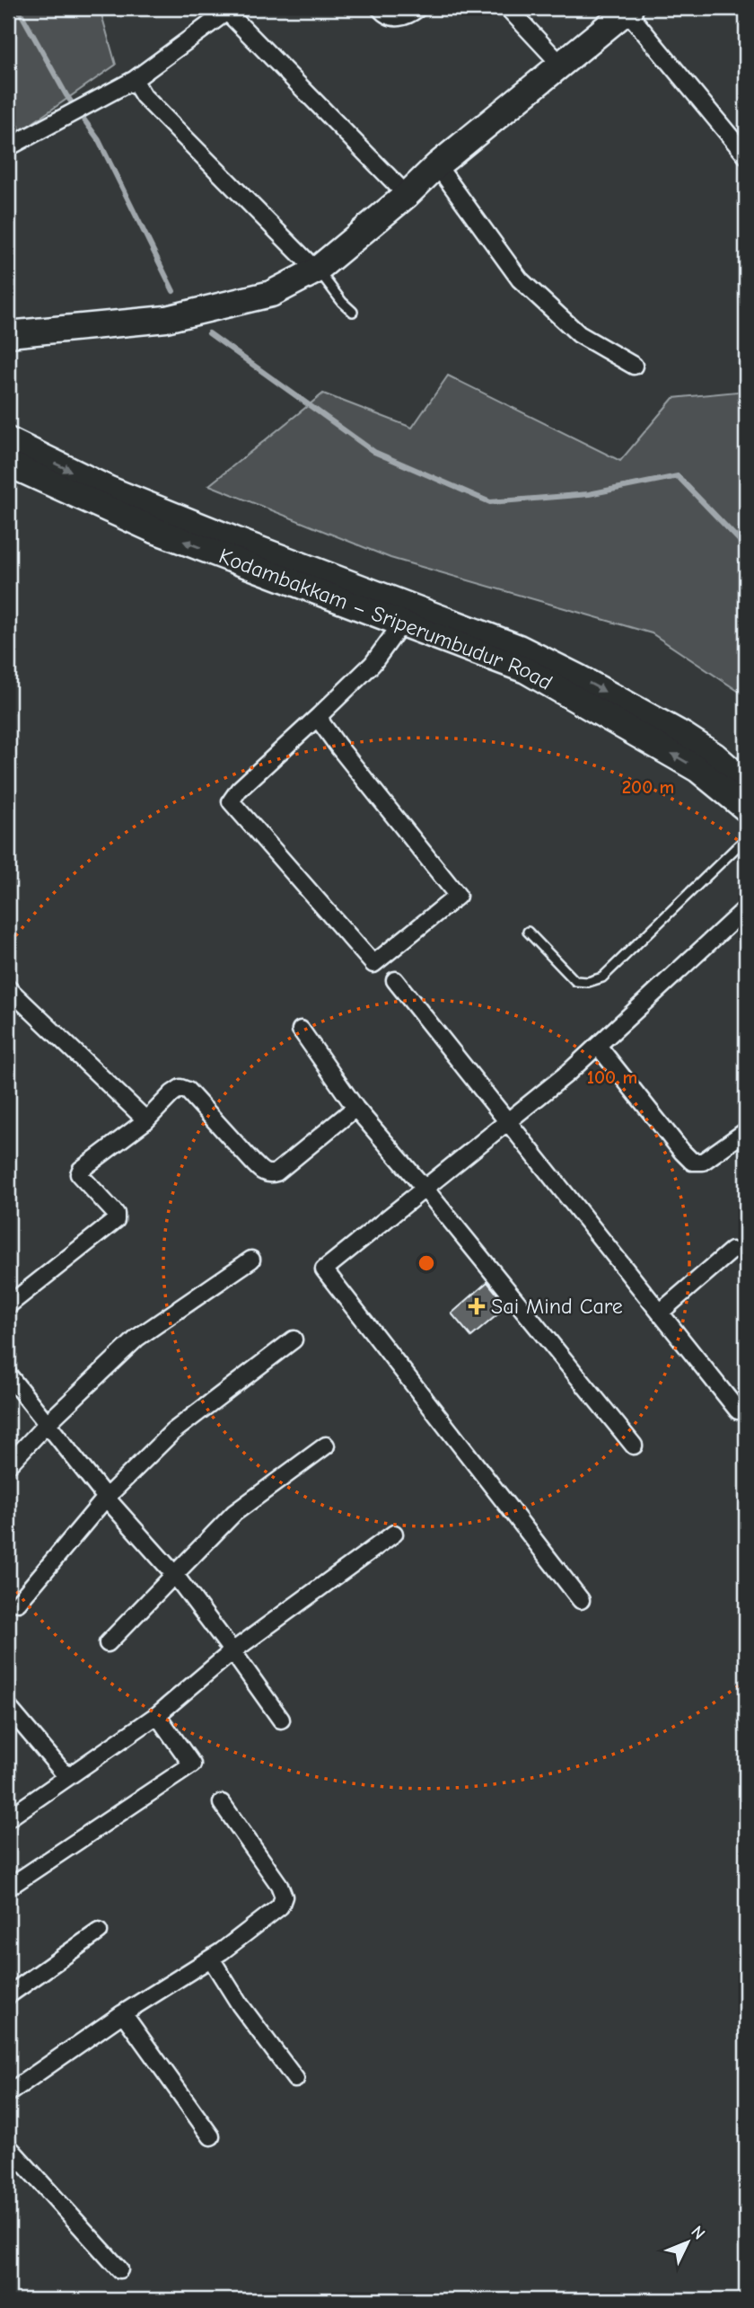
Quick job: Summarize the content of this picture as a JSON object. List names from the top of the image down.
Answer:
{
  "streets": {
    "main road": ["Kodambakkam – Sriperumbudur Road"]
  },
  "places": {
    "health": ["Sai Mind Care"]
  },
  "north": "top right",
  "rings": ["200 m", "100 m"]
}
